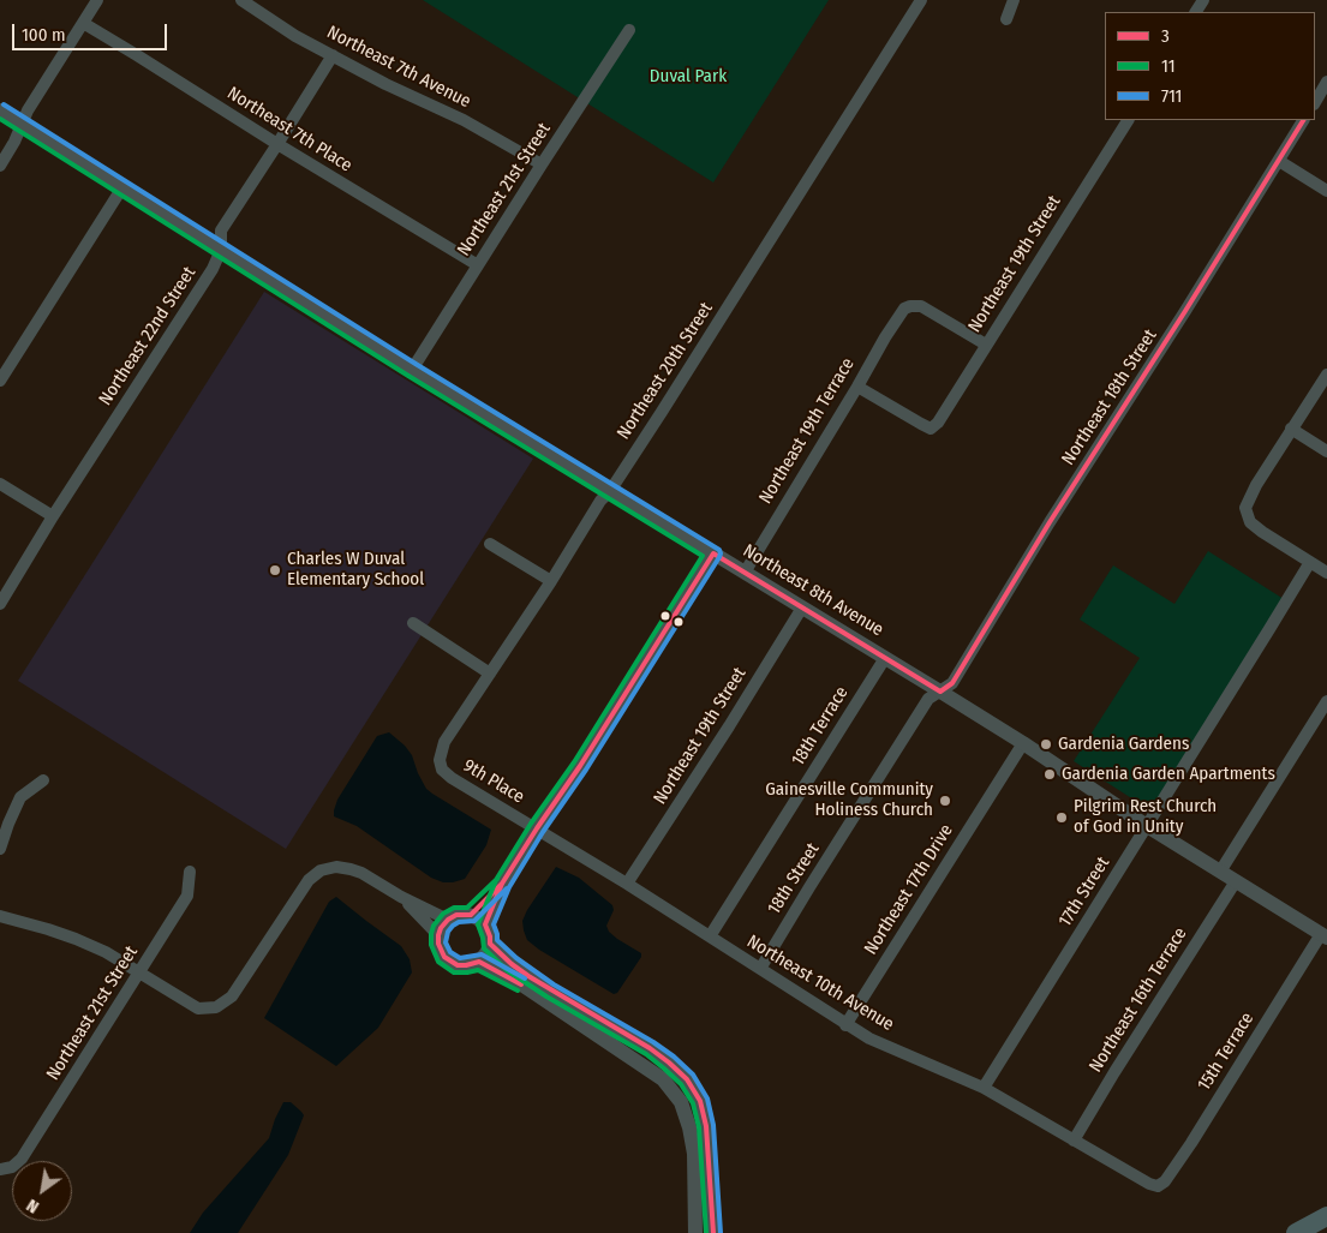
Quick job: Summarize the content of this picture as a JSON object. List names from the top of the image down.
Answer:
{
  "streets": {
    "street": [
      "Northeast 7th Avenue",
      "Northeast 7th Place",
      "Northeast 21st Street",
      "Northeast 19th Street",
      "Northeast 22nd Street",
      "Northeast 20th Street",
      "Northeast 18th Street",
      "Northeast 19th Terrace",
      "Northeast 8th Avenue",
      "18th Terrace",
      "9th Place",
      "18th Street",
      "Northeast 17th Drive",
      "17th Street",
      "Northeast 10th Avenue",
      "Northeast 16th Terrace",
      "15th Terrace"
    ]
  },
  "crossings": [
    ["Northeast 7th Avenue", "Northeast 21st Street"],
    ["Northeast 7th Avenue", "Northeast 22nd Street"],
    ["Northeast 7th Place", "Northeast 21st Street"],
    ["Northeast 7th Place", "Northeast 22nd Street"],
    ["Northeast 21st Street", "Northeast 8th Avenue"],
    ["Northeast 19th Street", "Northeast 19th Terrace"],
    ["Northeast 19th Street", "Northeast 8th Avenue"],
    ["Northeast 19th Street", "Northeast 10th Avenue"],
    ["Northeast 22nd Street", "Northeast 8th Avenue"],
    ["Northeast 20th Street", "Northeast 8th Avenue"],
    ["Northeast 20th Street", "9th Place"],
    ["Northeast 18th Street", "Northeast 8th Avenue"],
    ["Northeast 18th Street", "18th Street"],
    ["Northeast 19th Terrace", "Northeast 8th Avenue"],
    ["Northeast 8th Avenue", "18th Terrace"],
    ["Northeast 8th Avenue", "18th Street"],
    ["Northeast 8th Avenue", "Northeast 17th Drive"],
    ["Northeast 8th Avenue", "17th Street"],
    ["Northeast 8th Avenue", "Northeast 16th Terrace"],
    ["Northeast 8th Avenue", "15th Terrace"],
    ["18th Terrace", "Northeast 10th Avenue"],
    ["9th Place", "Northeast 10th Avenue"],
    ["18th Street", "Northeast 10th Avenue"],
    ["Northeast 17th Drive", "Northeast 10th Avenue"],
    ["17th Street", "Northeast 10th Avenue"],
    ["Northeast 10th Avenue", "Northeast 16th Terrace"],
    ["Northeast 10th Avenue", "15th Terrace"]
  ],
  "parks": ["Duval Park"],
  "places": [
    "Charles W Duval Elementary School",
    "Gardenia Gardens",
    "Gardenia Garden Apartments",
    "Gainesville Community Holiness Church",
    "Pilgrim Rest Church of God in Unity"
  ],
  "lines": ["transit line 711", "transit line 11", "transit line 3"],
  "legend": ["3", "11", "711"],
  "scale_bar": "100 m",
  "north": "bottom left"
}
